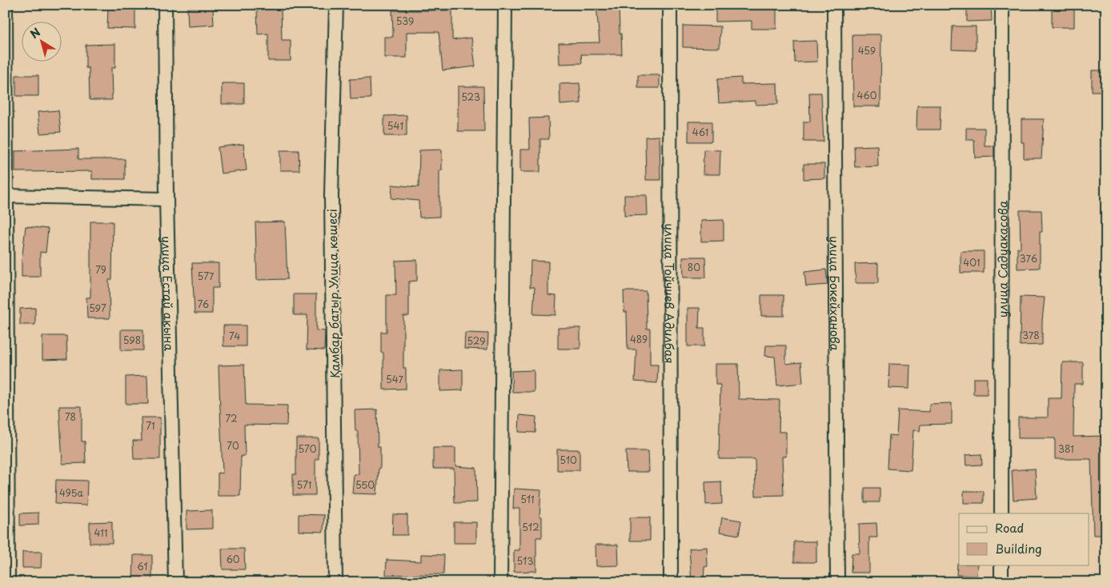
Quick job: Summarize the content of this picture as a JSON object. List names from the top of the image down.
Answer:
{
  "streets": {
    "street": [
      "улица Садуакасова",
      "улица Естай акына",
      "Қамбар батыр Улица көшесі",
      "улица Тойчиев Адилбая",
      "улица Бокейханова"
    ]
  },
  "house_numbers": [
    "539",
    "459",
    "460",
    "523",
    "541",
    "461",
    "376",
    "401",
    "80",
    "79",
    "577",
    "76",
    "597",
    "378",
    "74",
    "489",
    "598",
    "529",
    "547",
    "78",
    "72",
    "71",
    "70",
    "570",
    "381",
    "510",
    "571",
    "550",
    "495а",
    "511",
    "512",
    "411",
    "60",
    "513",
    "61"
  ],
  "legend": ["Road", "Building"],
  "north": "top left"
}
